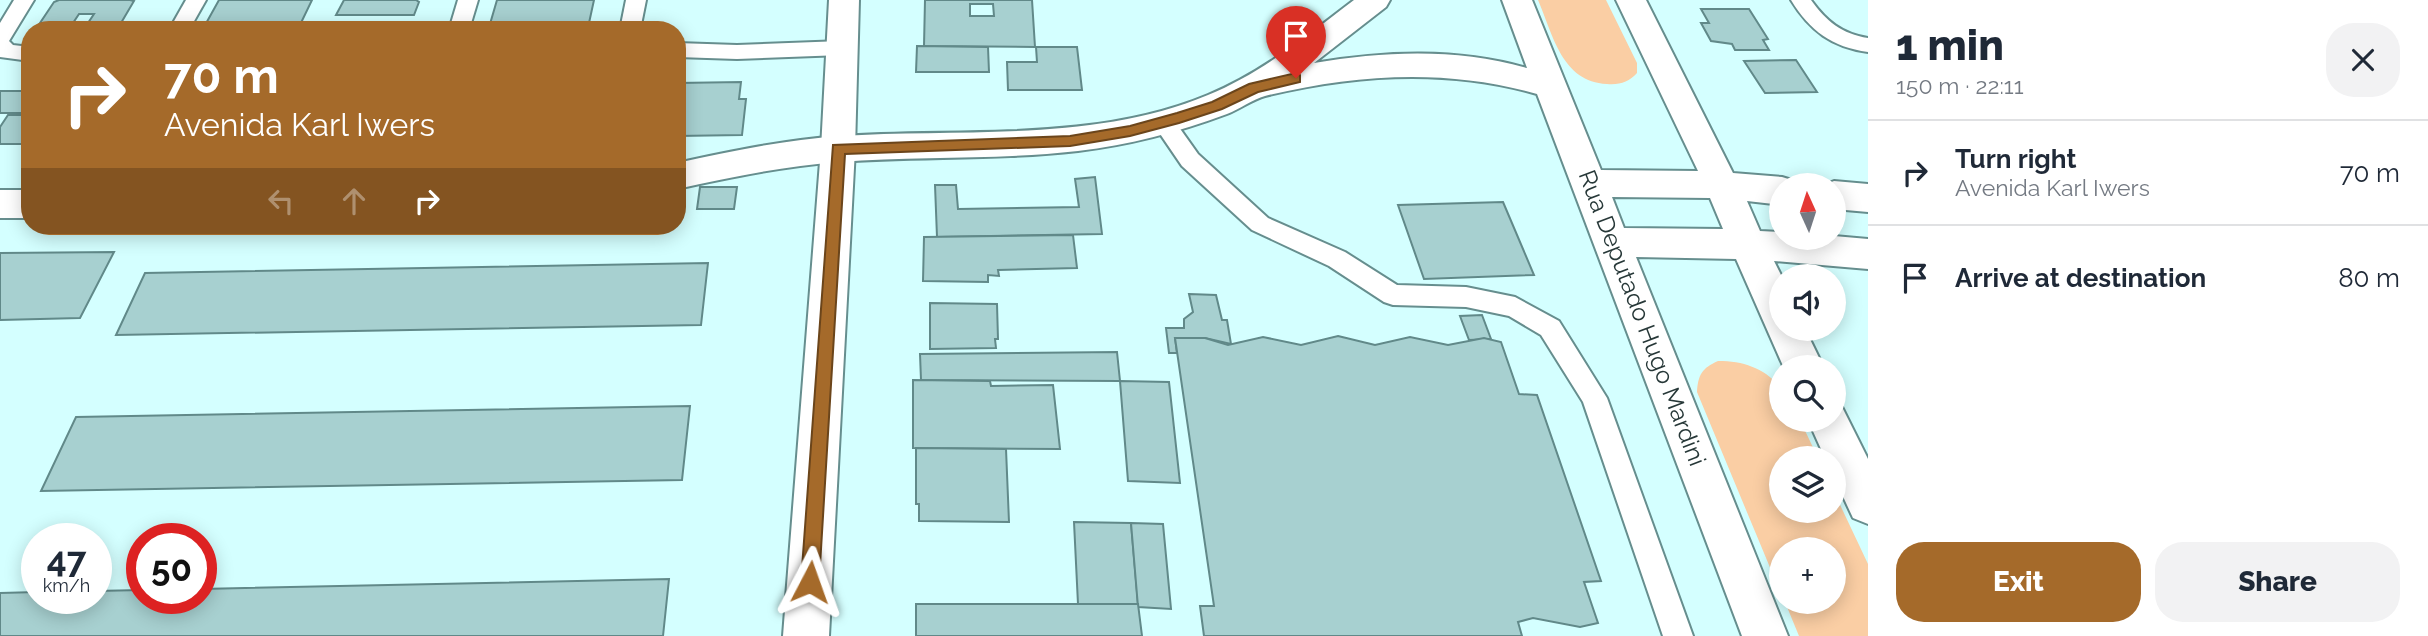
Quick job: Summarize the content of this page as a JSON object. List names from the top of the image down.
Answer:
{
  "streets": {
    "street": ["Rua Deputado Hugo Mardini"]
  },
  "north": "top",
  "page": {
    "heading": ["1 min", "150 m · 22:11"],
    "turn": ["70 m", "Avenida Karl Iwers"],
    "list": [
      {
        "name": "Turn right",
        "note": "Avenida Karl Iwers",
        "value": "70 m"
      },
      {
        "name": "Arrive at destination",
        "value": "80 m"
      }
    ],
    "map_buttons": "+",
    "speed": "47 km/h",
    "limit": "50",
    "buttons": ["Exit", "Share"]
  }
}
